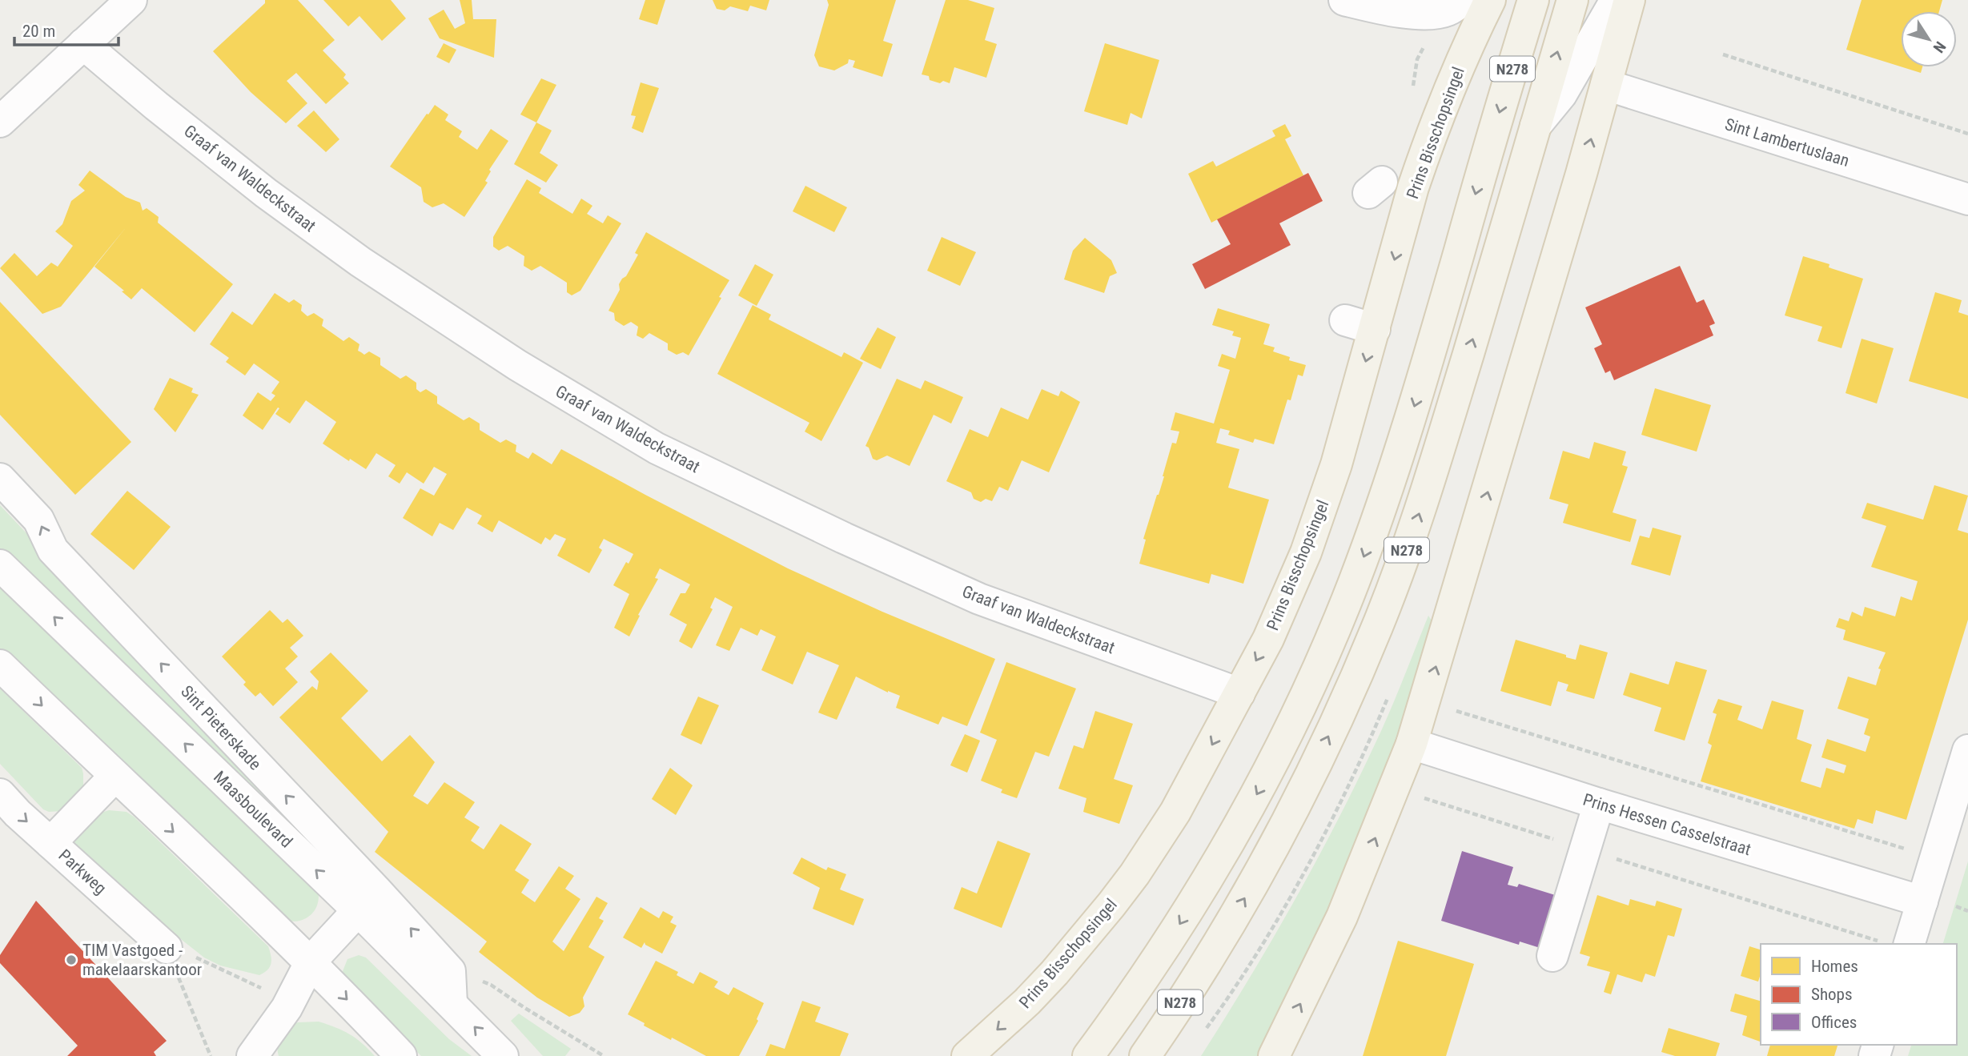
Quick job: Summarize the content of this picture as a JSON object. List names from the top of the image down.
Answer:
{
  "streets": {
    "main road": ["N278", "Prins Bisschopsingel"],
    "street": [
      "Sint Lambertuslaan",
      "Graaf van Waldeckstraat",
      "Sint Pieterskade",
      "Maasboulevard",
      "Prins Hessen Casselstraat",
      "Parkweg"
    ]
  },
  "crossings": [
    ["Prins Bisschopsingel", "Graaf van Waldeckstraat"],
    ["Sint Pieterskade", "Maasboulevard"]
  ],
  "places": ["TIM Vastgoed - makelaarskantoor"],
  "legend": ["Homes", "Shops", "Offices"],
  "scale_bar": "20 m",
  "north": "bottom right"
}
